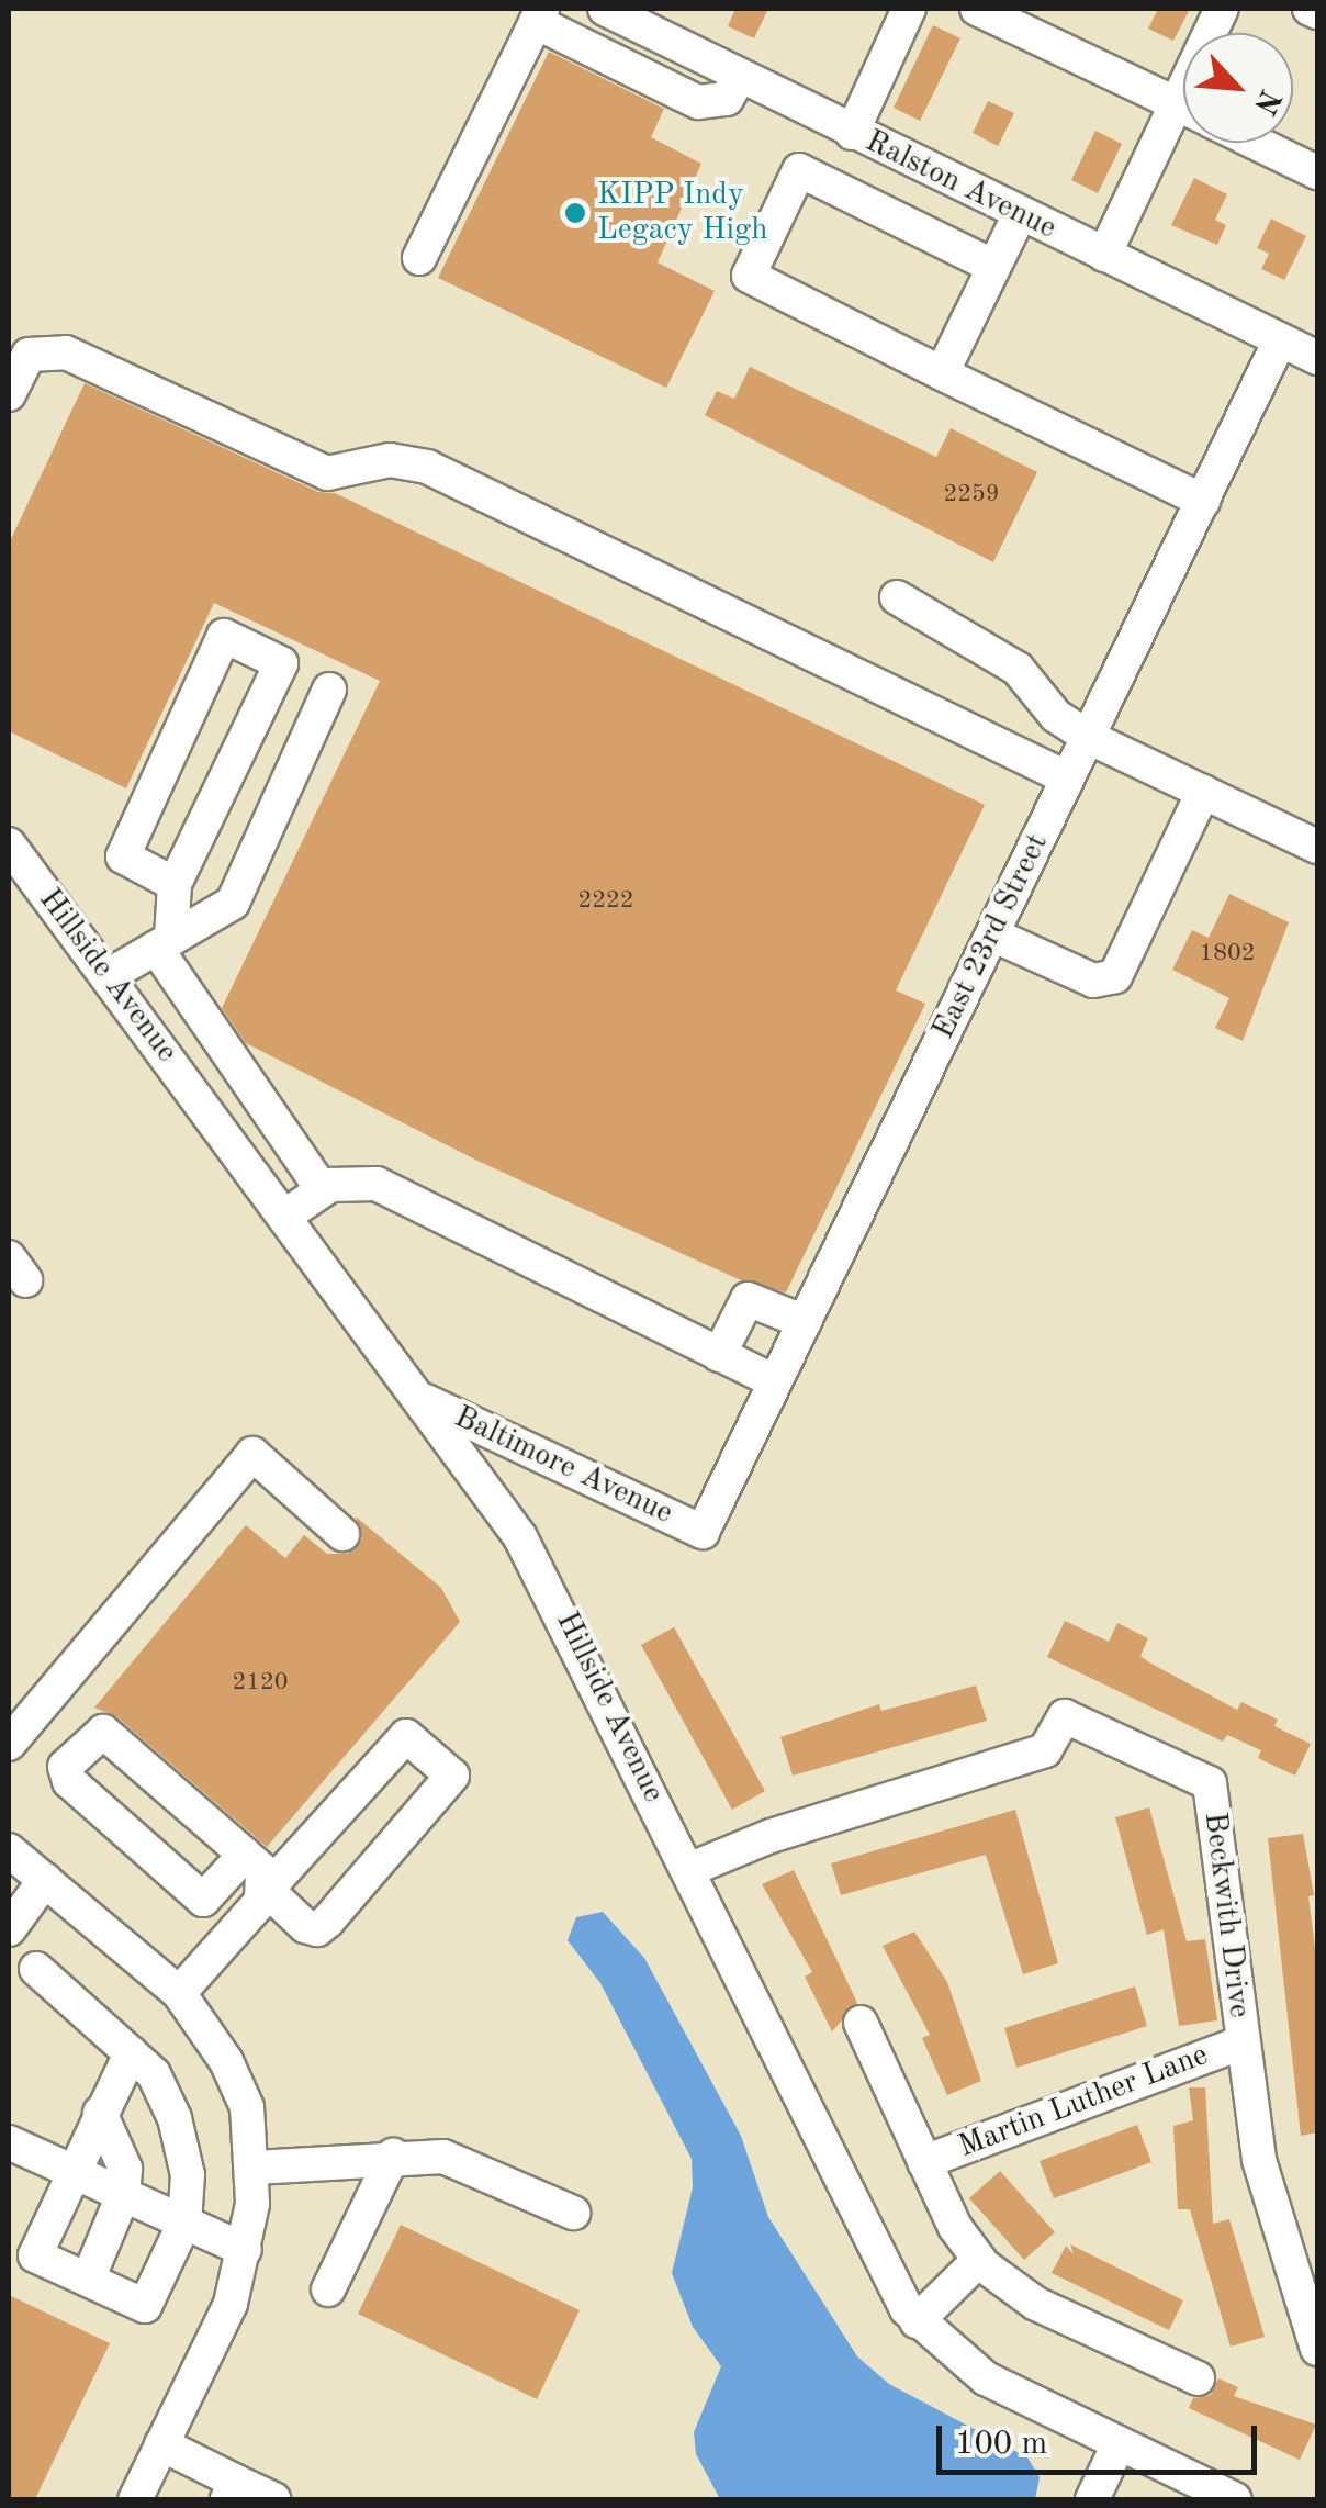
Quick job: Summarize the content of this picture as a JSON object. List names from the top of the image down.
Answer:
{
  "streets": {
    "street": [
      "Ralston Avenue",
      "East 23rd Street",
      "Hillside Avenue",
      "Baltimore Avenue",
      "Beckwith Drive",
      "Martin Luther Lane"
    ]
  },
  "crossings": [
    ["Ralston Avenue", "East 23rd Street"],
    ["East 23rd Street", "Baltimore Avenue"],
    ["Hillside Avenue", "Baltimore Avenue"],
    ["Hillside Avenue", "Beckwith Drive"],
    ["Beckwith Drive", "Martin Luther Lane"]
  ],
  "places": ["KIPP Indy Legacy High"],
  "house_numbers": [
    "2259",
    "2222",
    "1802",
    "2120"
  ],
  "scale_bar": "100 m",
  "north": "bottom right"
}
